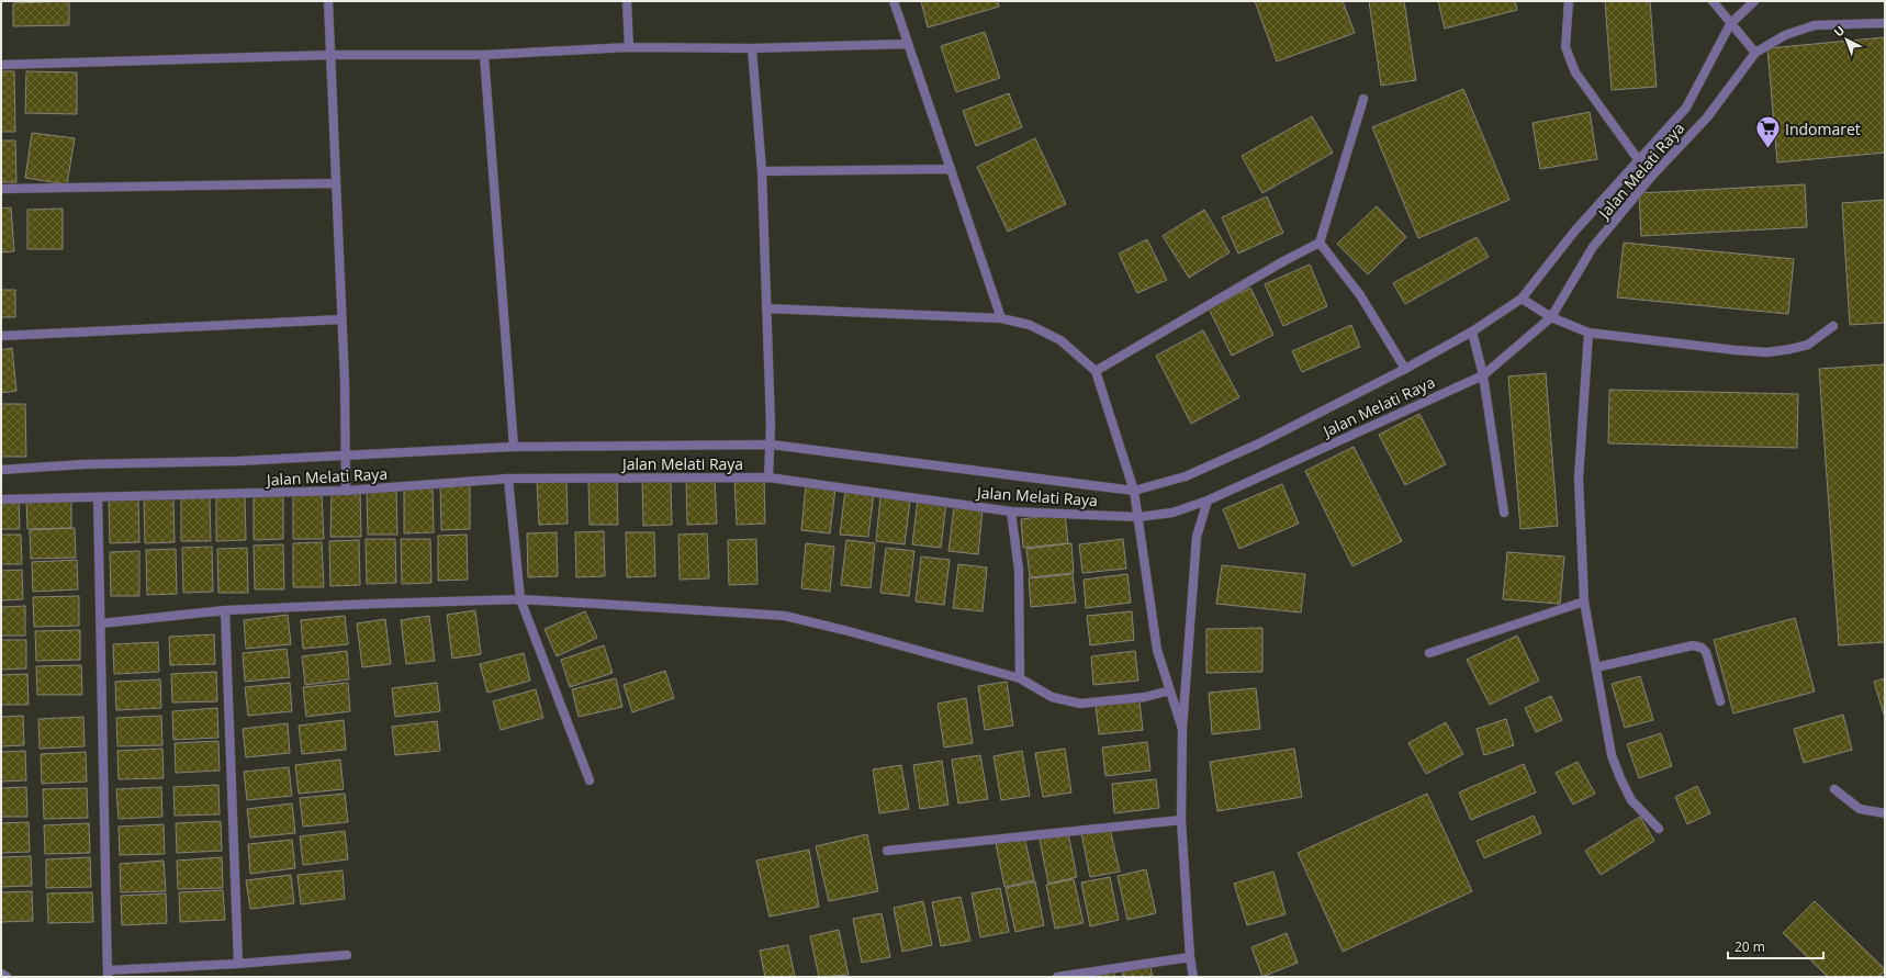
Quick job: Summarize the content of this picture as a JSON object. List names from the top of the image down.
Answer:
{
  "streets": {
    "street": ["Jalan Melati Raya"]
  },
  "places": {
    "supermarket": ["Indomaret"]
  },
  "scale_bar": "20 m",
  "north": "top left"
}
